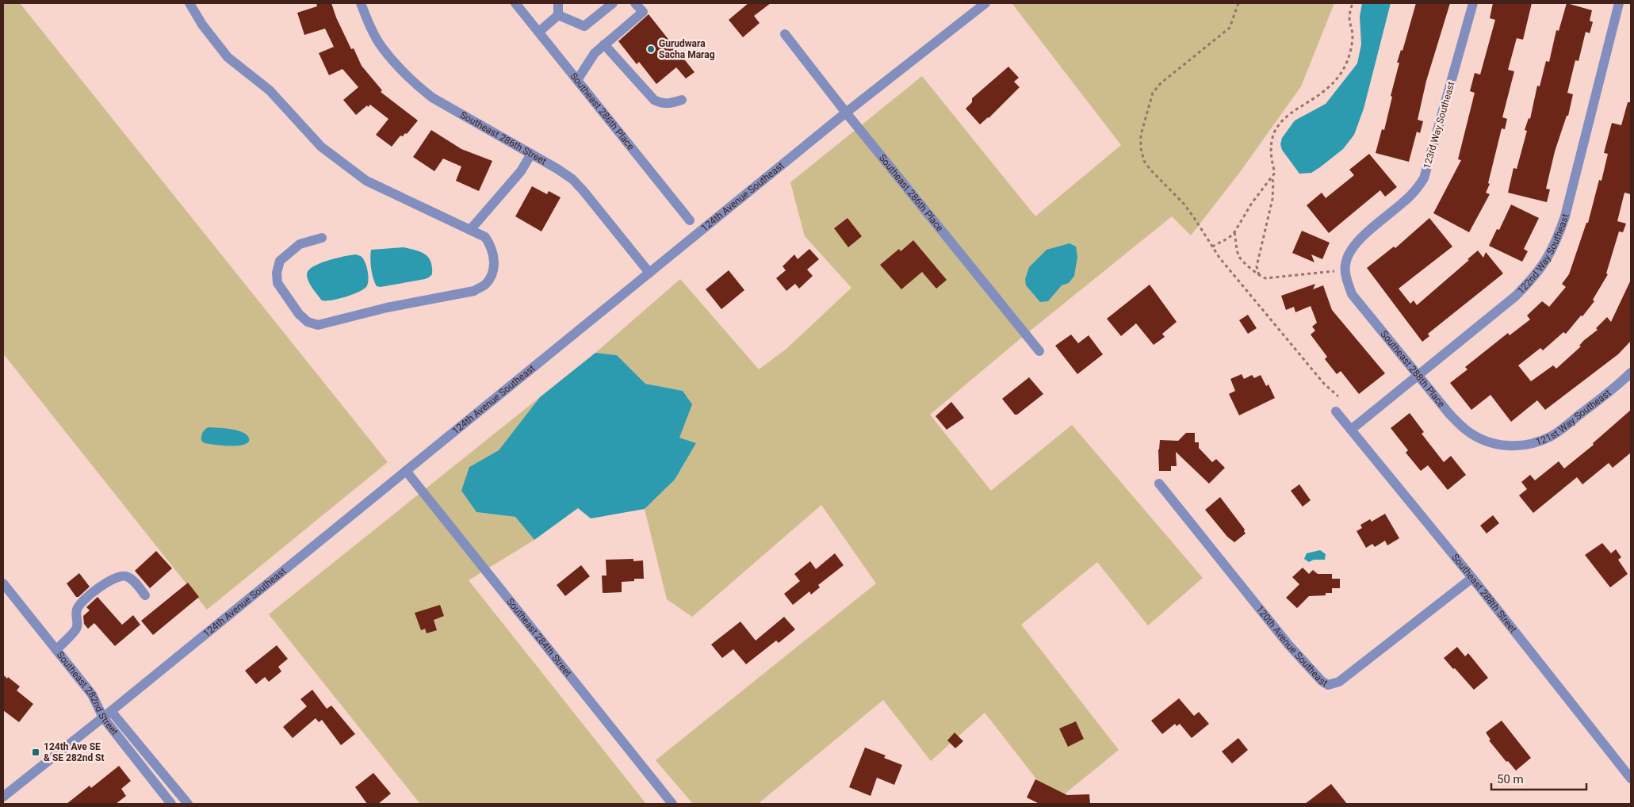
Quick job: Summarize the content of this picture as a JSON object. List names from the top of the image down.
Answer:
{
  "streets": {
    "street": [
      "Southeast 286th Place",
      "123rd Way Southeast",
      "Southeast 286th Street",
      "124th Avenue Southeast",
      "122nd Way Southeast",
      "Southeast 288th Place",
      "121st Way Southeast",
      "Southeast 288th Street",
      "Southeast 284th Street",
      "120th Avenue Southeast",
      "Southeast 282nd Street"
    ]
  },
  "crossings": [
    ["Southeast 286th Place", "124th Avenue Southeast"],
    ["123rd Way Southeast", "Southeast 288th Place"],
    ["Southeast 286th Street", "124th Avenue Southeast"],
    ["124th Avenue Southeast", "Southeast 284th Street"],
    ["124th Avenue Southeast", "Southeast 282nd Street"],
    ["122nd Way Southeast", "Southeast 288th Place"],
    ["122nd Way Southeast", "Southeast 288th Street"],
    ["Southeast 288th Place", "121st Way Southeast"],
    ["Southeast 288th Street", "120th Avenue Southeast"]
  ],
  "places": {
    "other": ["Gurudwara Sacha Marag"],
    "transit": ["124th Ave SE & SE 282nd St"]
  },
  "scale_bar": "50 m"
}
